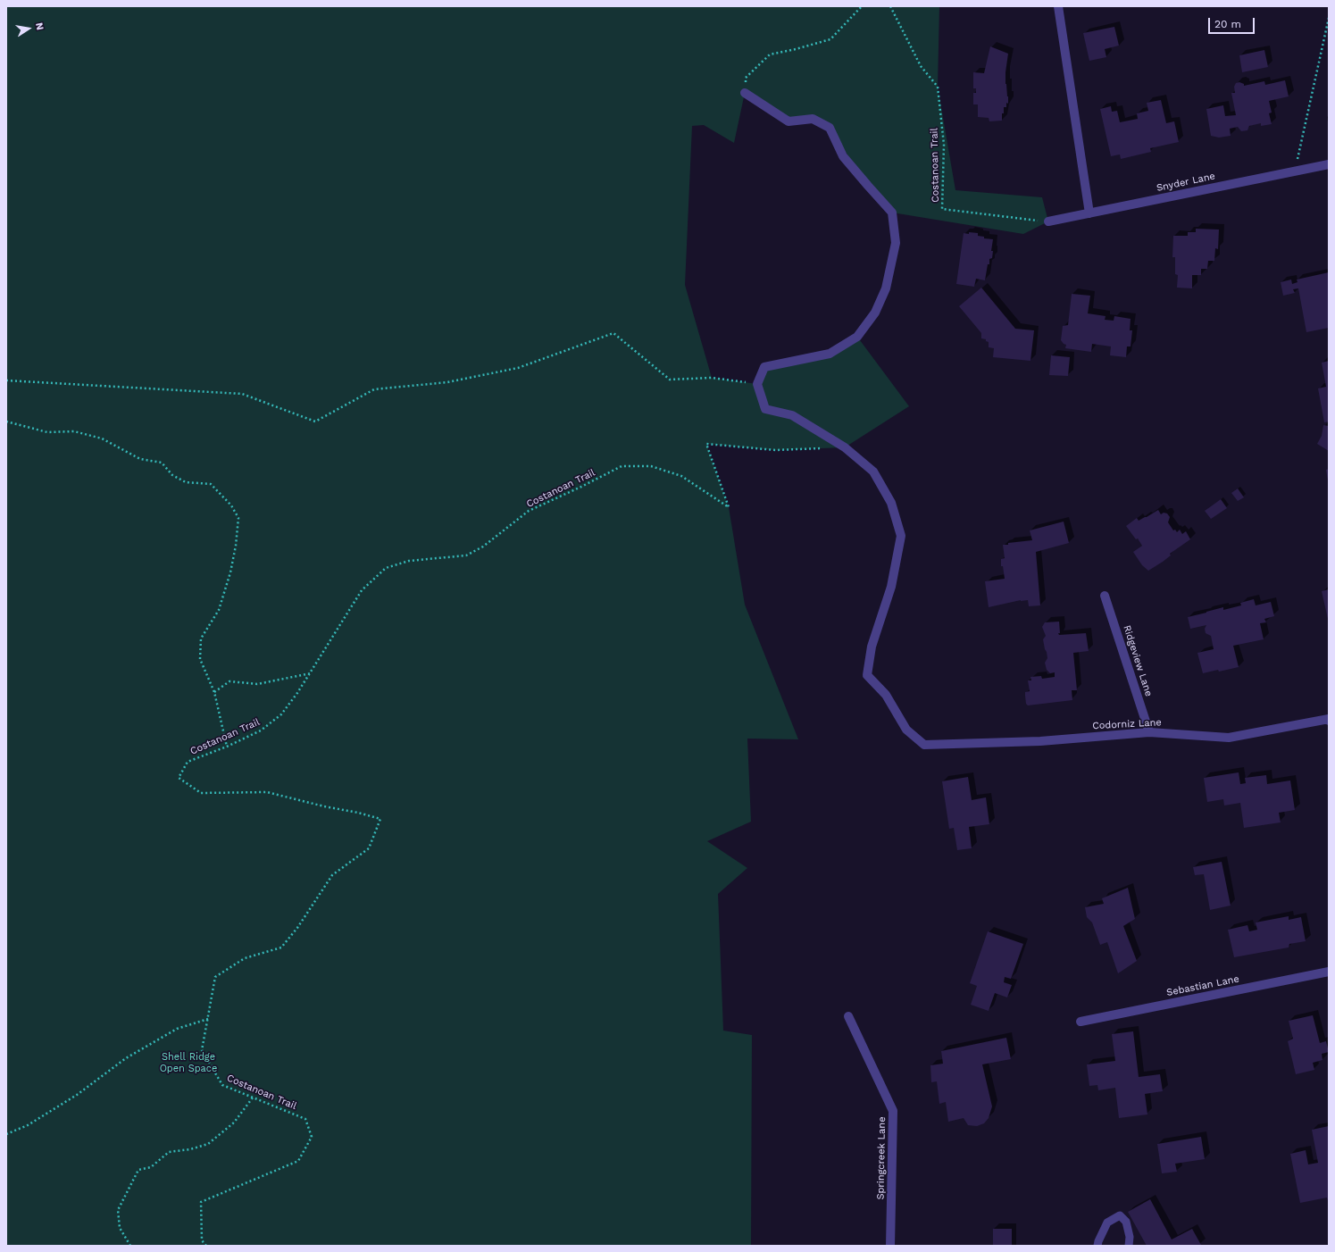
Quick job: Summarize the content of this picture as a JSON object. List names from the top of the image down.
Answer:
{
  "streets": {
    "street": [
      "Snyder Lane",
      "Ridgeview Lane",
      "Codorniz Lane",
      "Sebastian Lane",
      "Springcreek Lane"
    ],
    "path": ["Costanoan Trail"]
  },
  "crossings": [
    ["Costanoan Trail", "Snyder Lane"],
    ["Ridgeview Lane", "Codorniz Lane"]
  ],
  "parks": ["Shell Ridge Open Space"],
  "scale_bar": "20 m",
  "north": "right"
}
